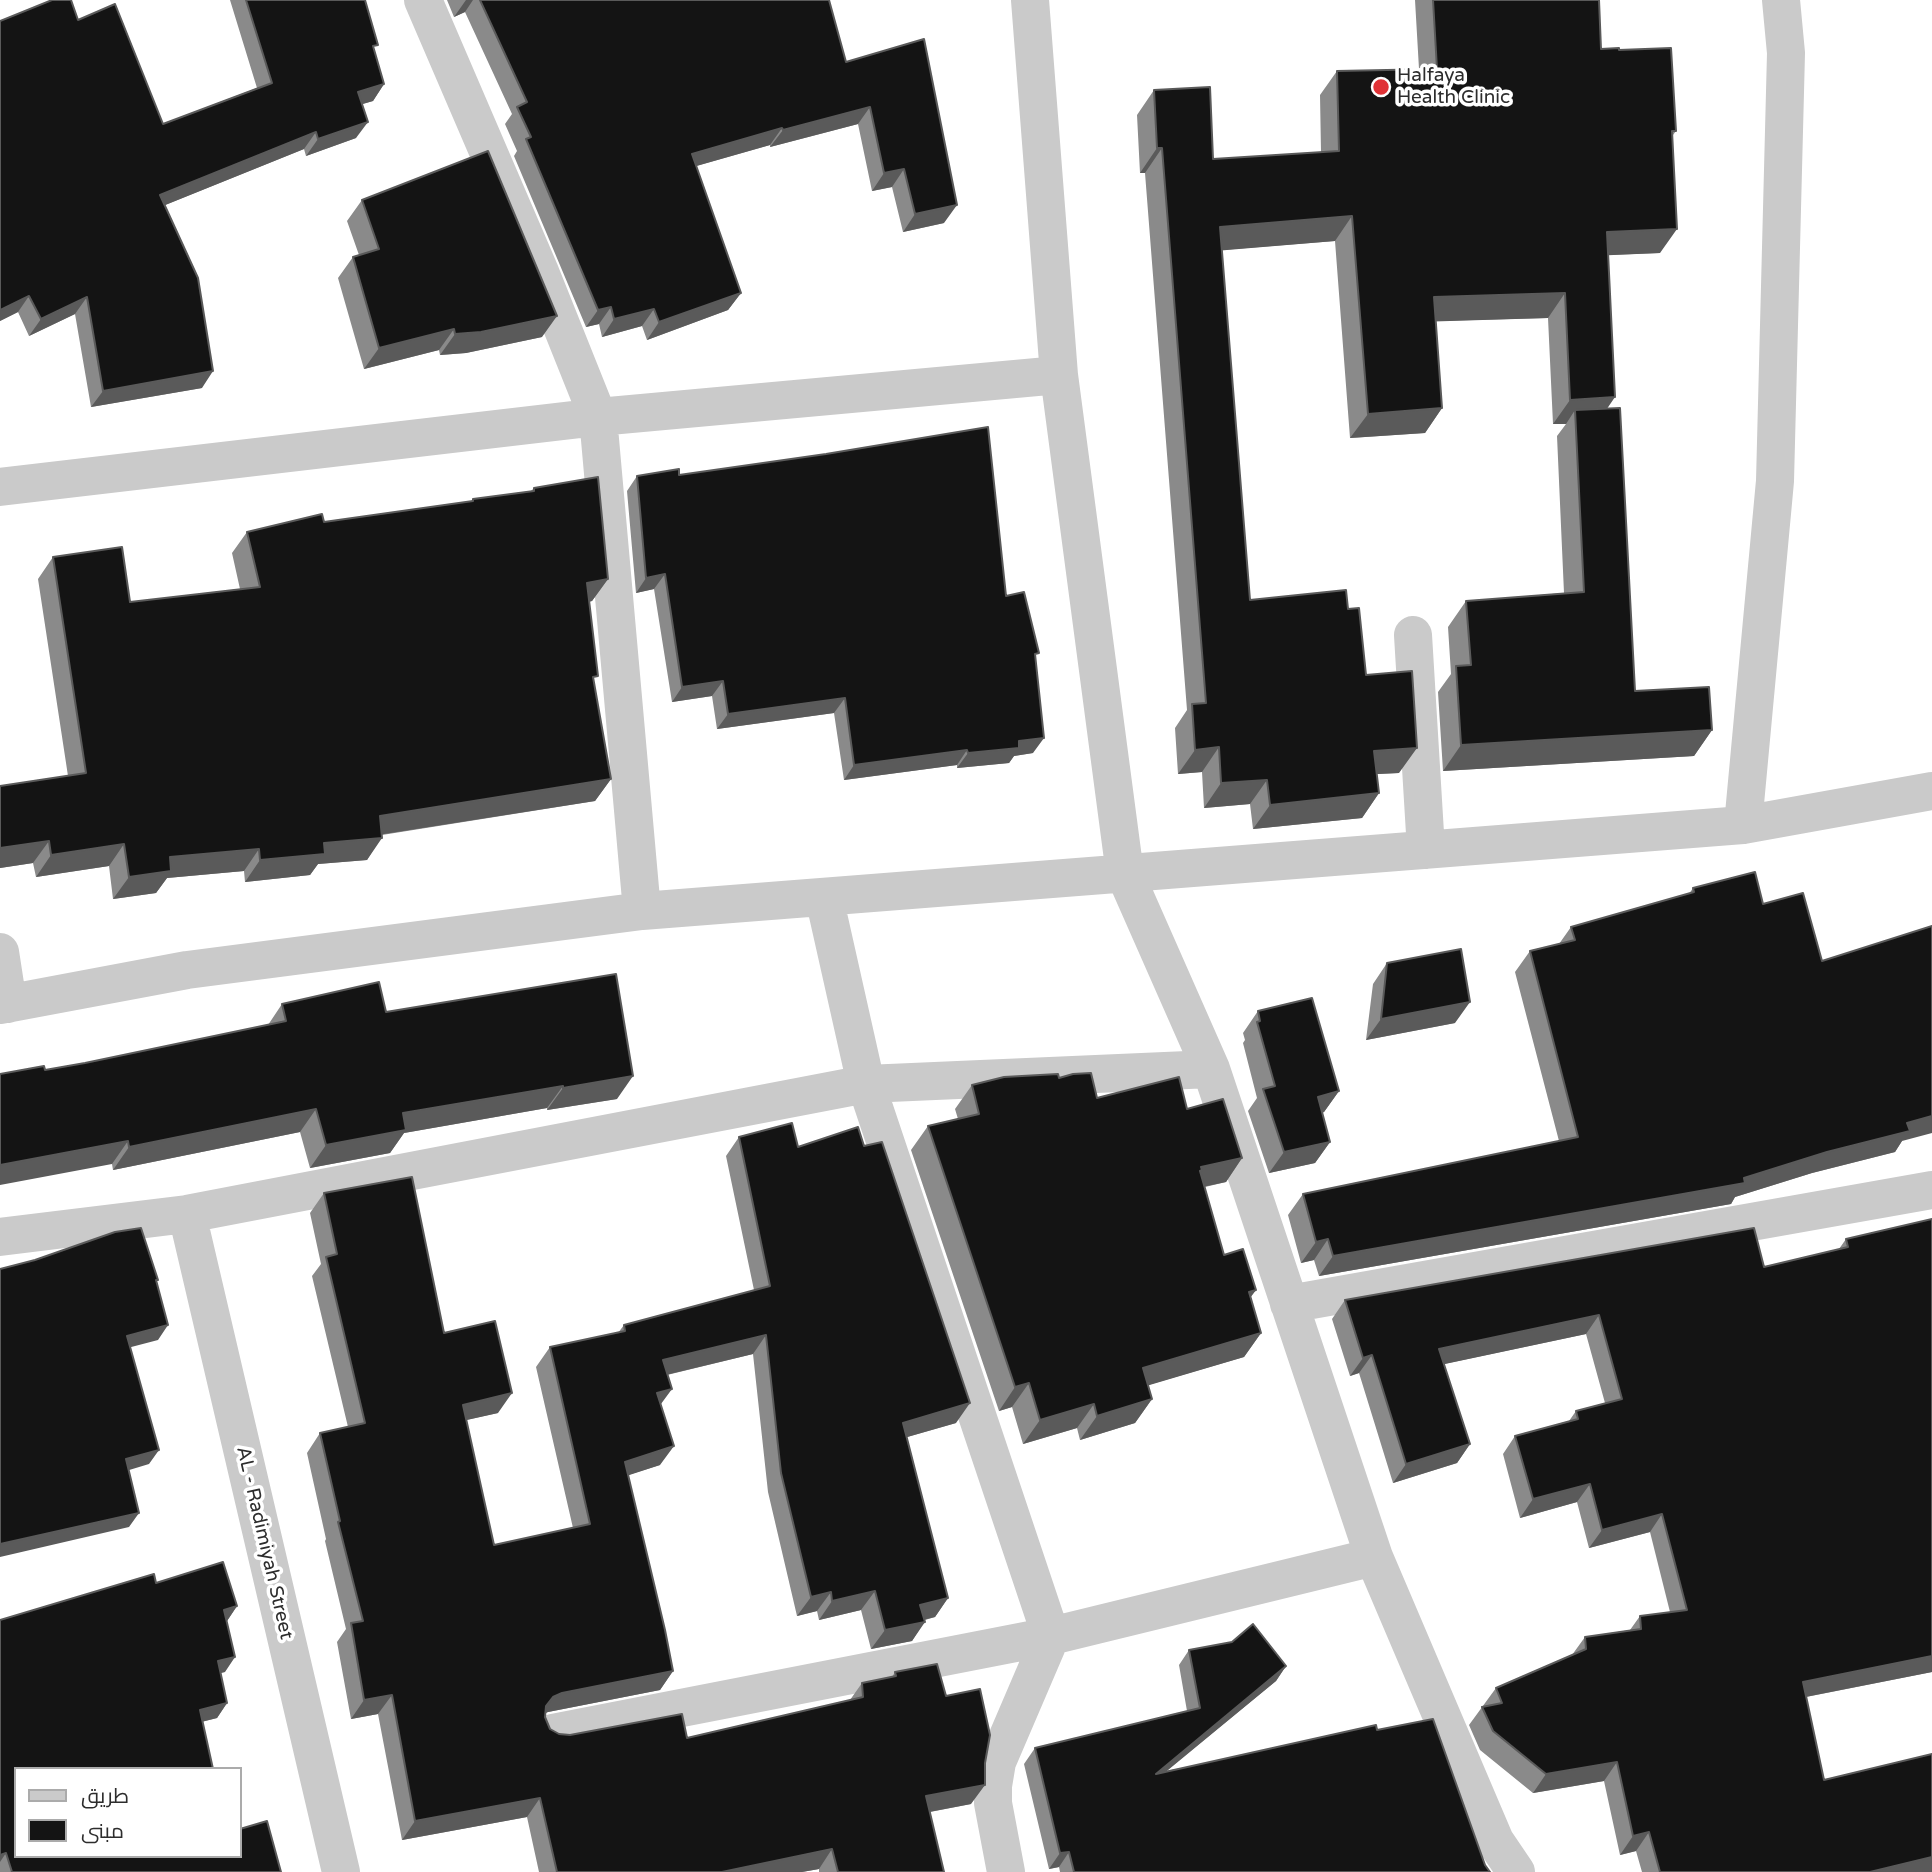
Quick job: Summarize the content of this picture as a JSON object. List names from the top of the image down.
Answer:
{
  "streets": {
    "street": ["AL - Radimiyah Street"]
  },
  "places": ["Halfaya Health Clinic"],
  "legend": ["طريق", "مبنى"]
}
